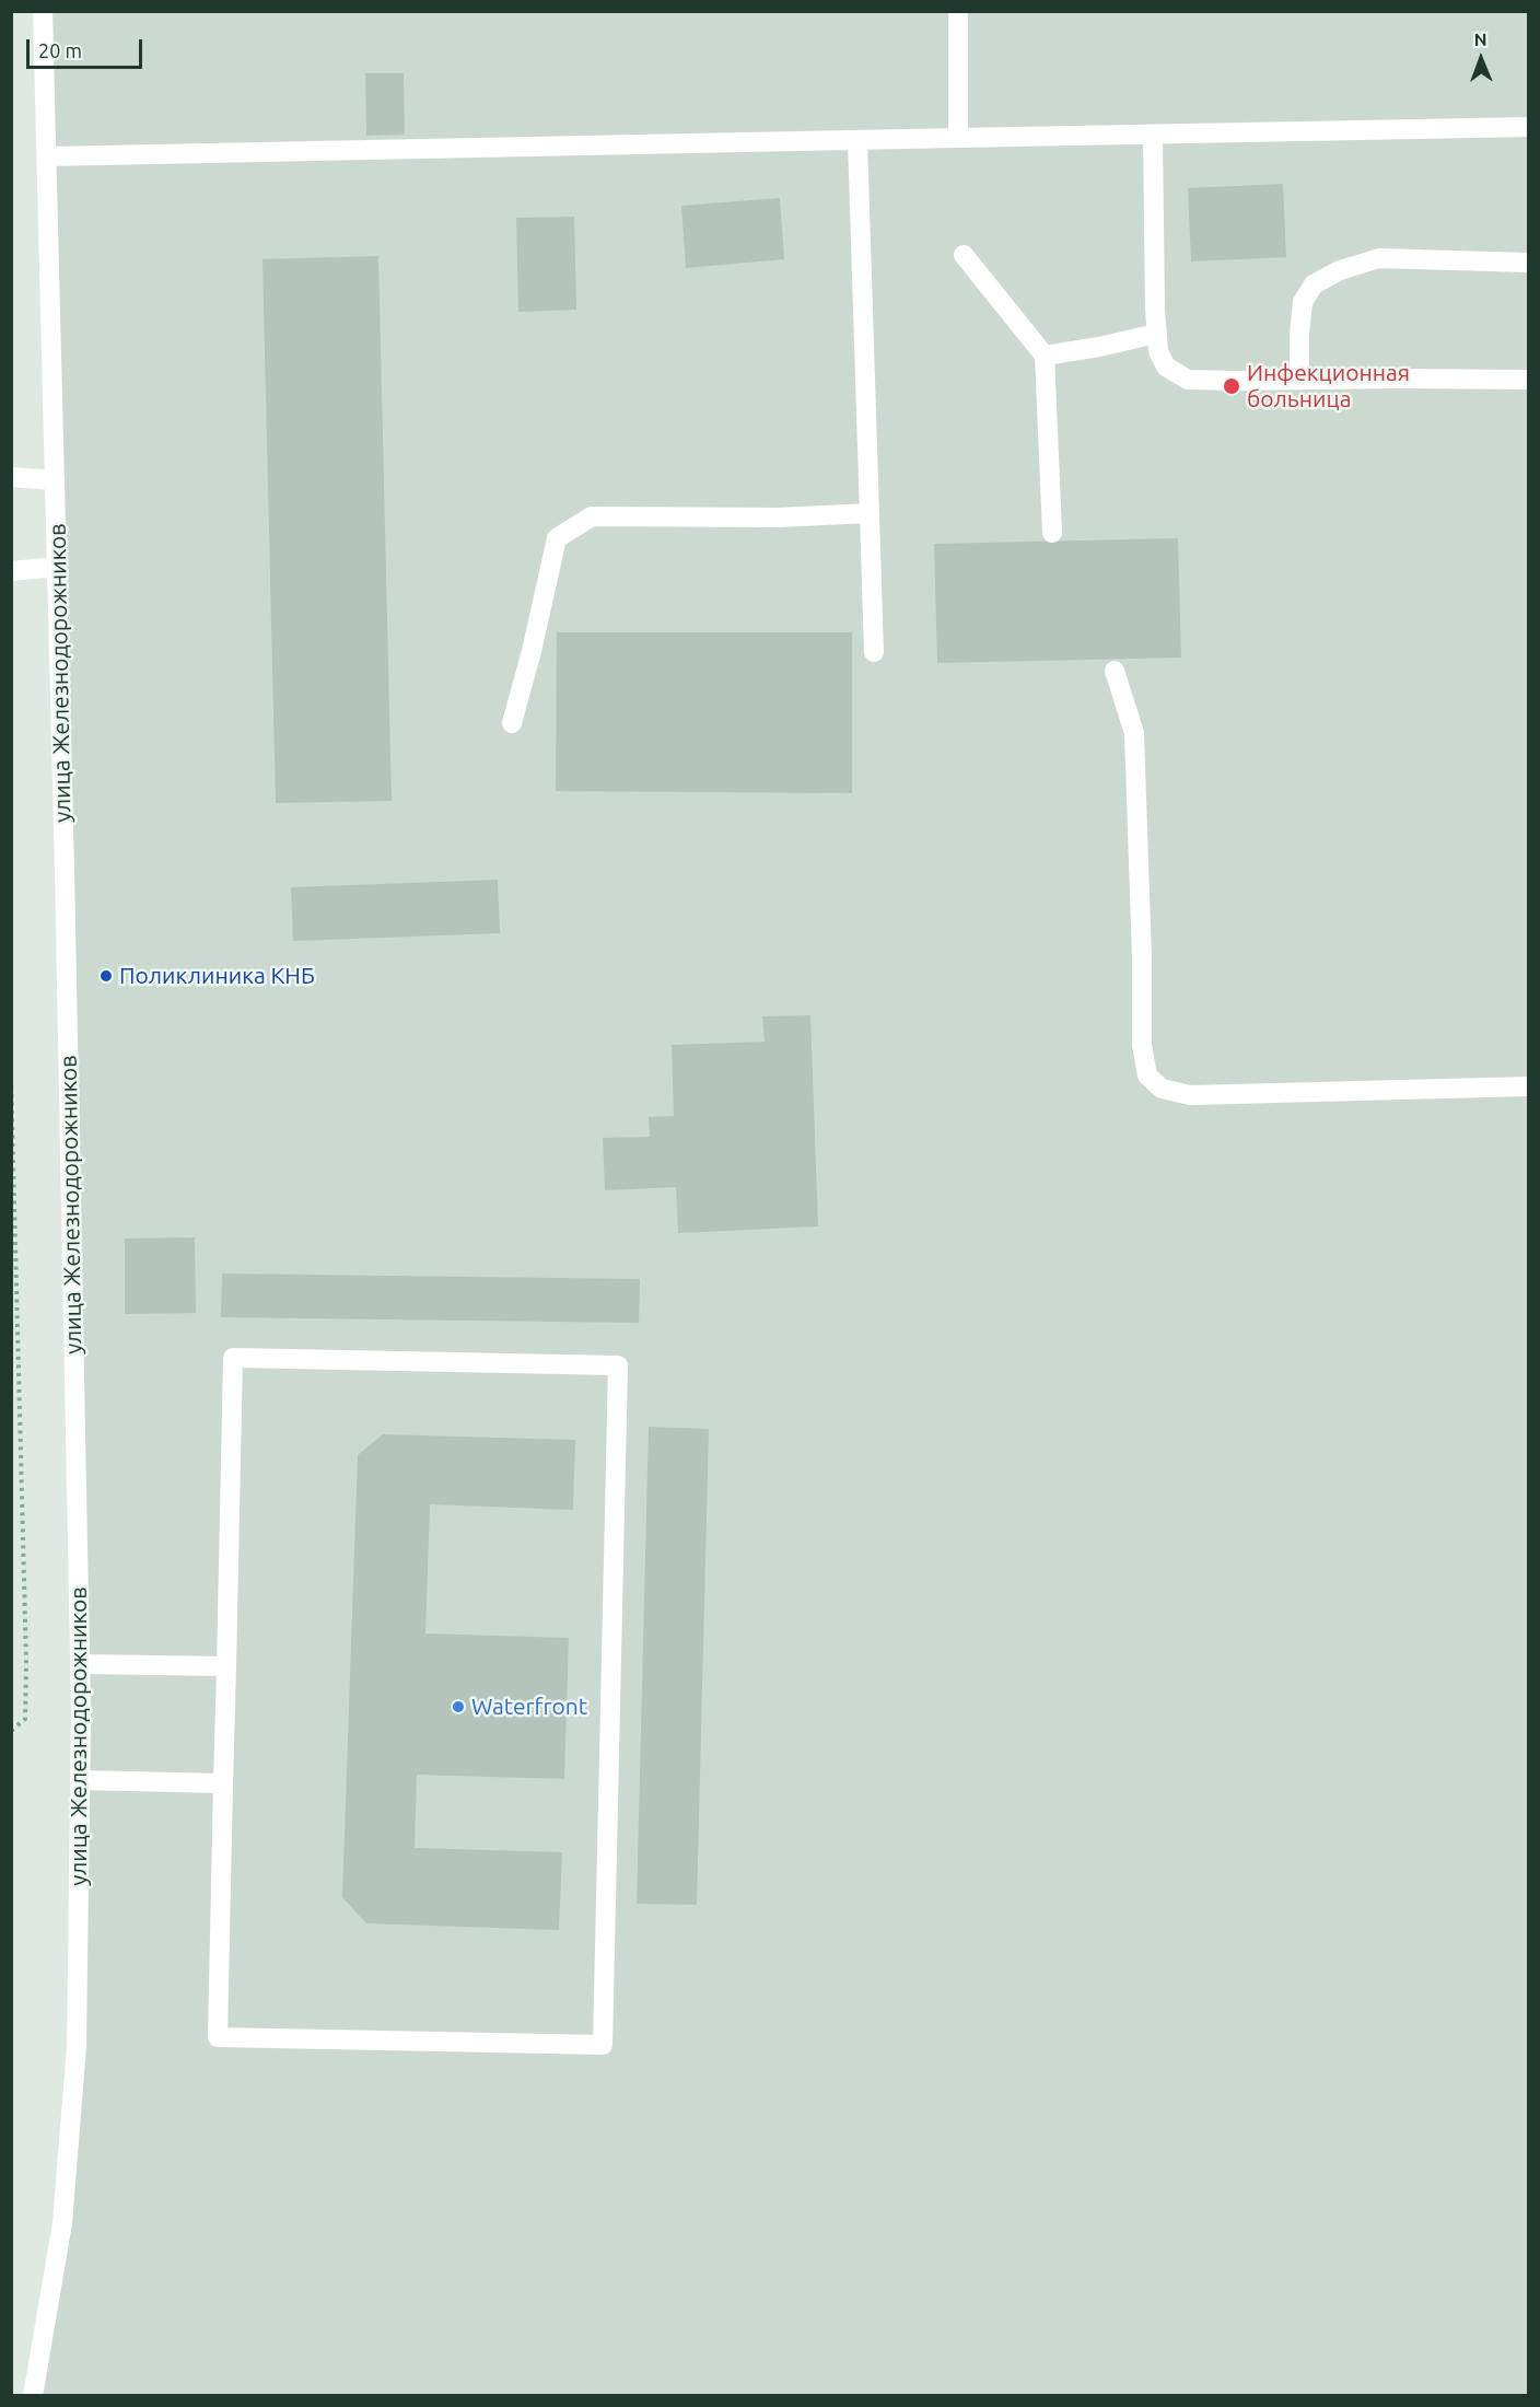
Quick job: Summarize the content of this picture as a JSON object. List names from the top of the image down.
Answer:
{
  "streets": {
    "street": ["улица Железнодорожников"]
  },
  "places": ["Инфекционная больница", "Поликлиника КНБ", "Waterfront"],
  "scale_bar": "20 m",
  "north": "top"
}
